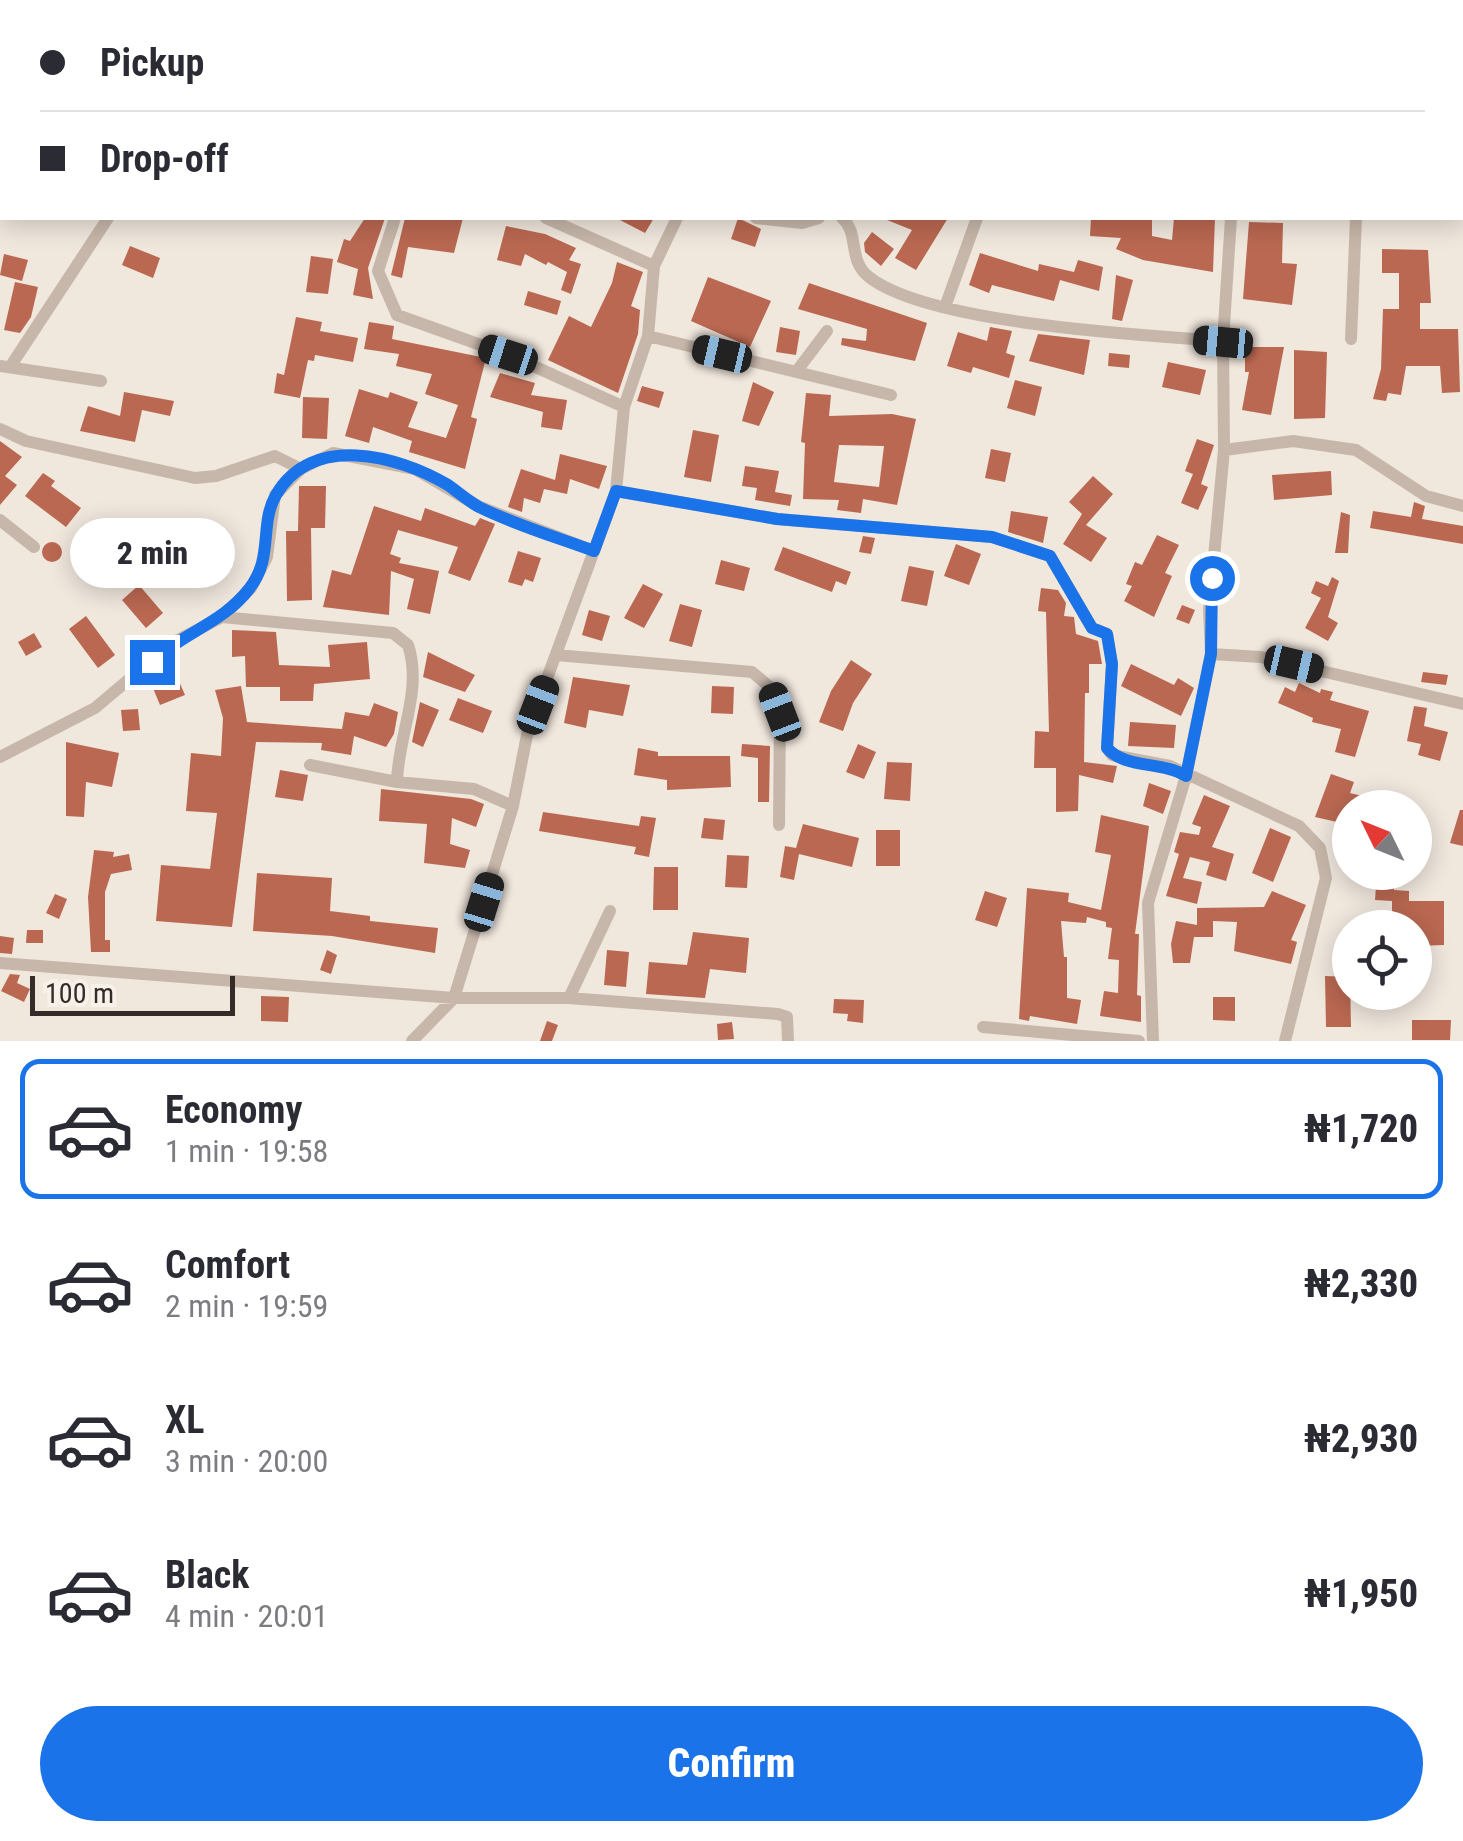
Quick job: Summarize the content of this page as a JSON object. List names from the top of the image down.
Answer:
{
  "scale_bar": "100 m",
  "north": "top left",
  "page": {
    "banner": ["Pickup", "Drop-off"],
    "bubble": "2 min",
    "scale": "100 m",
    "list": [
      {
        "name": "Economy",
        "note": "1 min · 19:58",
        "value": "₦1,720"
      },
      {
        "name": "Comfort",
        "note": "2 min · 19:59",
        "value": "₦2,330"
      },
      {
        "name": "XL",
        "note": "3 min · 20:00",
        "value": "₦2,930"
      },
      {
        "name": "Black",
        "note": "4 min · 20:01",
        "value": "₦1,950"
      }
    ],
    "buttons": "Confirm"
  }
}
